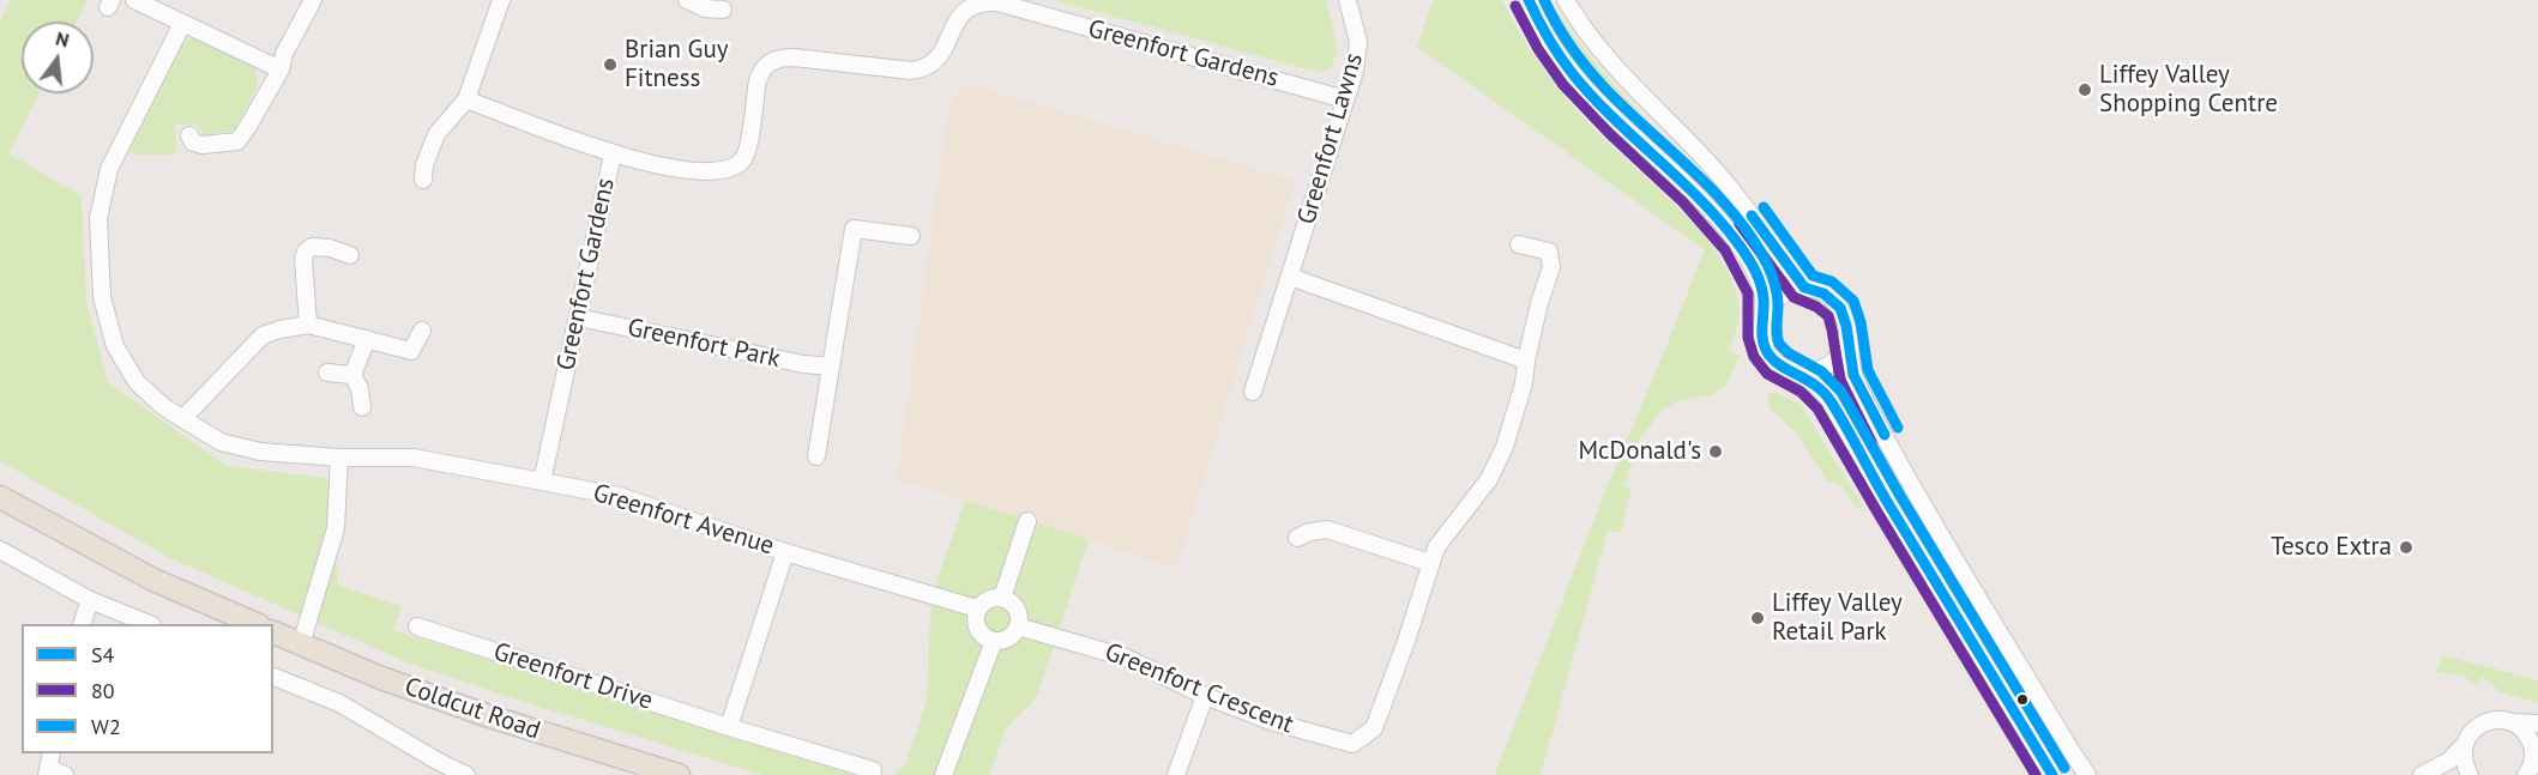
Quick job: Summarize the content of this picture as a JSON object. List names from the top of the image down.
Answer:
{
  "streets": {
    "main road": ["Coldcut Road"],
    "street": [
      "Greenfort Gardens",
      "Greenfort Lawns",
      "Greenfort Park",
      "Greenfort Avenue",
      "Greenfort Drive",
      "Greenfort Crescent"
    ]
  },
  "crossings": [
    ["Greenfort Gardens", "Greenfort Lawns"],
    ["Greenfort Gardens", "Greenfort Park"],
    ["Greenfort Gardens", "Greenfort Avenue"],
    ["Greenfort Avenue", "Greenfort Crescent"]
  ],
  "places": [
    "Brian Guy Fitness",
    "Liffey Valley Shopping Centre",
    "McDonald's",
    "Tesco Extra",
    "Liffey Valley Retail Park"
  ],
  "lines": ["transit line S4", "transit line W2", "transit line 80"],
  "legend": ["S4", "80", "W2"],
  "north": "top"
}
